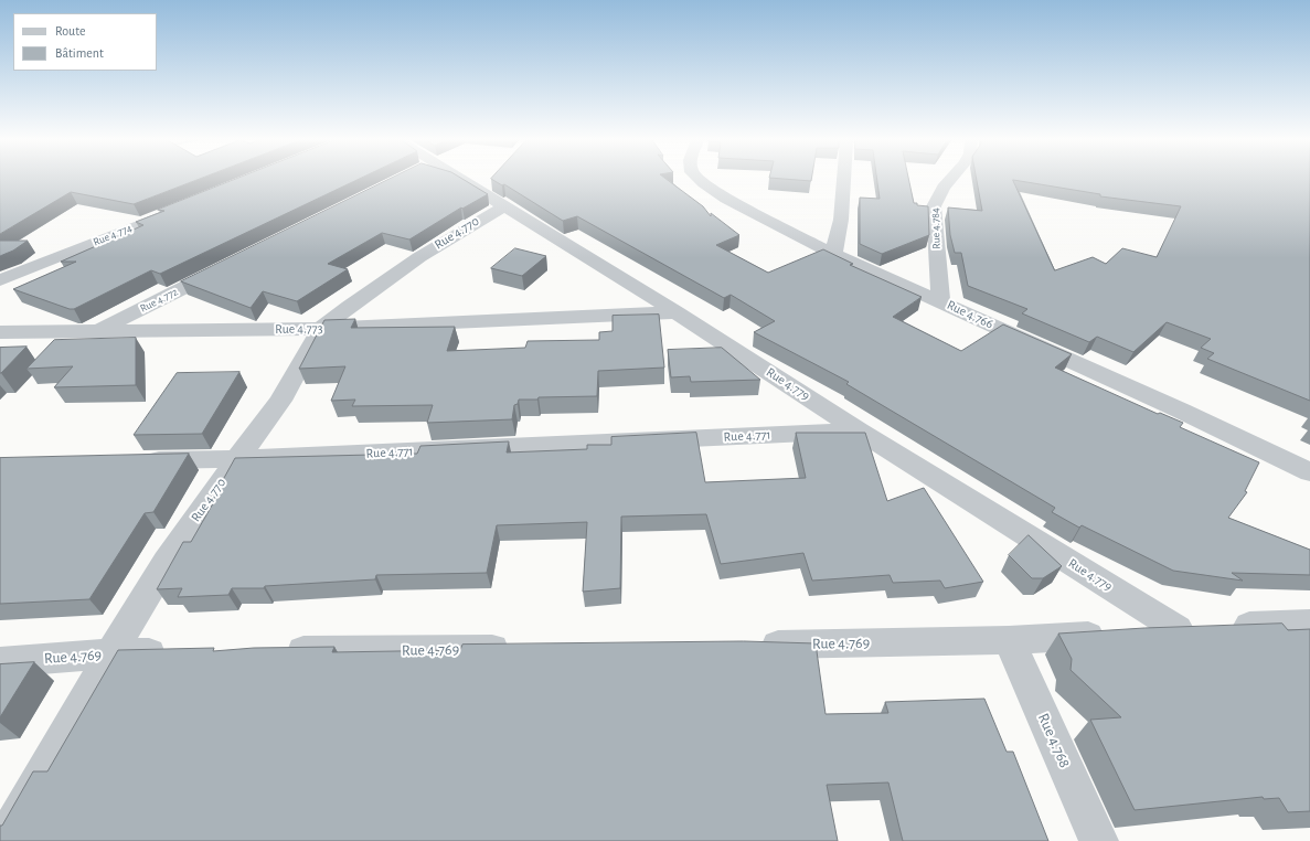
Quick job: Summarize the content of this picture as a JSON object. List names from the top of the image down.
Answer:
{
  "streets": {
    "street": [
      "Rue 4.784",
      "Rue 4.770",
      "Rue 4.774",
      "Rue 4.772",
      "Rue 4.766",
      "Rue 4.773",
      "Rue 4.779",
      "Rue 4.771",
      "Rue 4.769",
      "Rue 4.768"
    ]
  },
  "crossings": [
    ["Rue 4.784", "Rue 4.766"],
    ["Rue 4.770", "Rue 4.773"],
    ["Rue 4.770", "Rue 4.779"],
    ["Rue 4.770", "Rue 4.771"],
    ["Rue 4.770", "Rue 4.769"],
    ["Rue 4.772", "Rue 4.773"],
    ["Rue 4.773", "Rue 4.779"],
    ["Rue 4.779", "Rue 4.771"],
    ["Rue 4.779", "Rue 4.769"],
    ["Rue 4.769", "Rue 4.768"]
  ],
  "legend": ["Route", "Bâtiment"]
}
